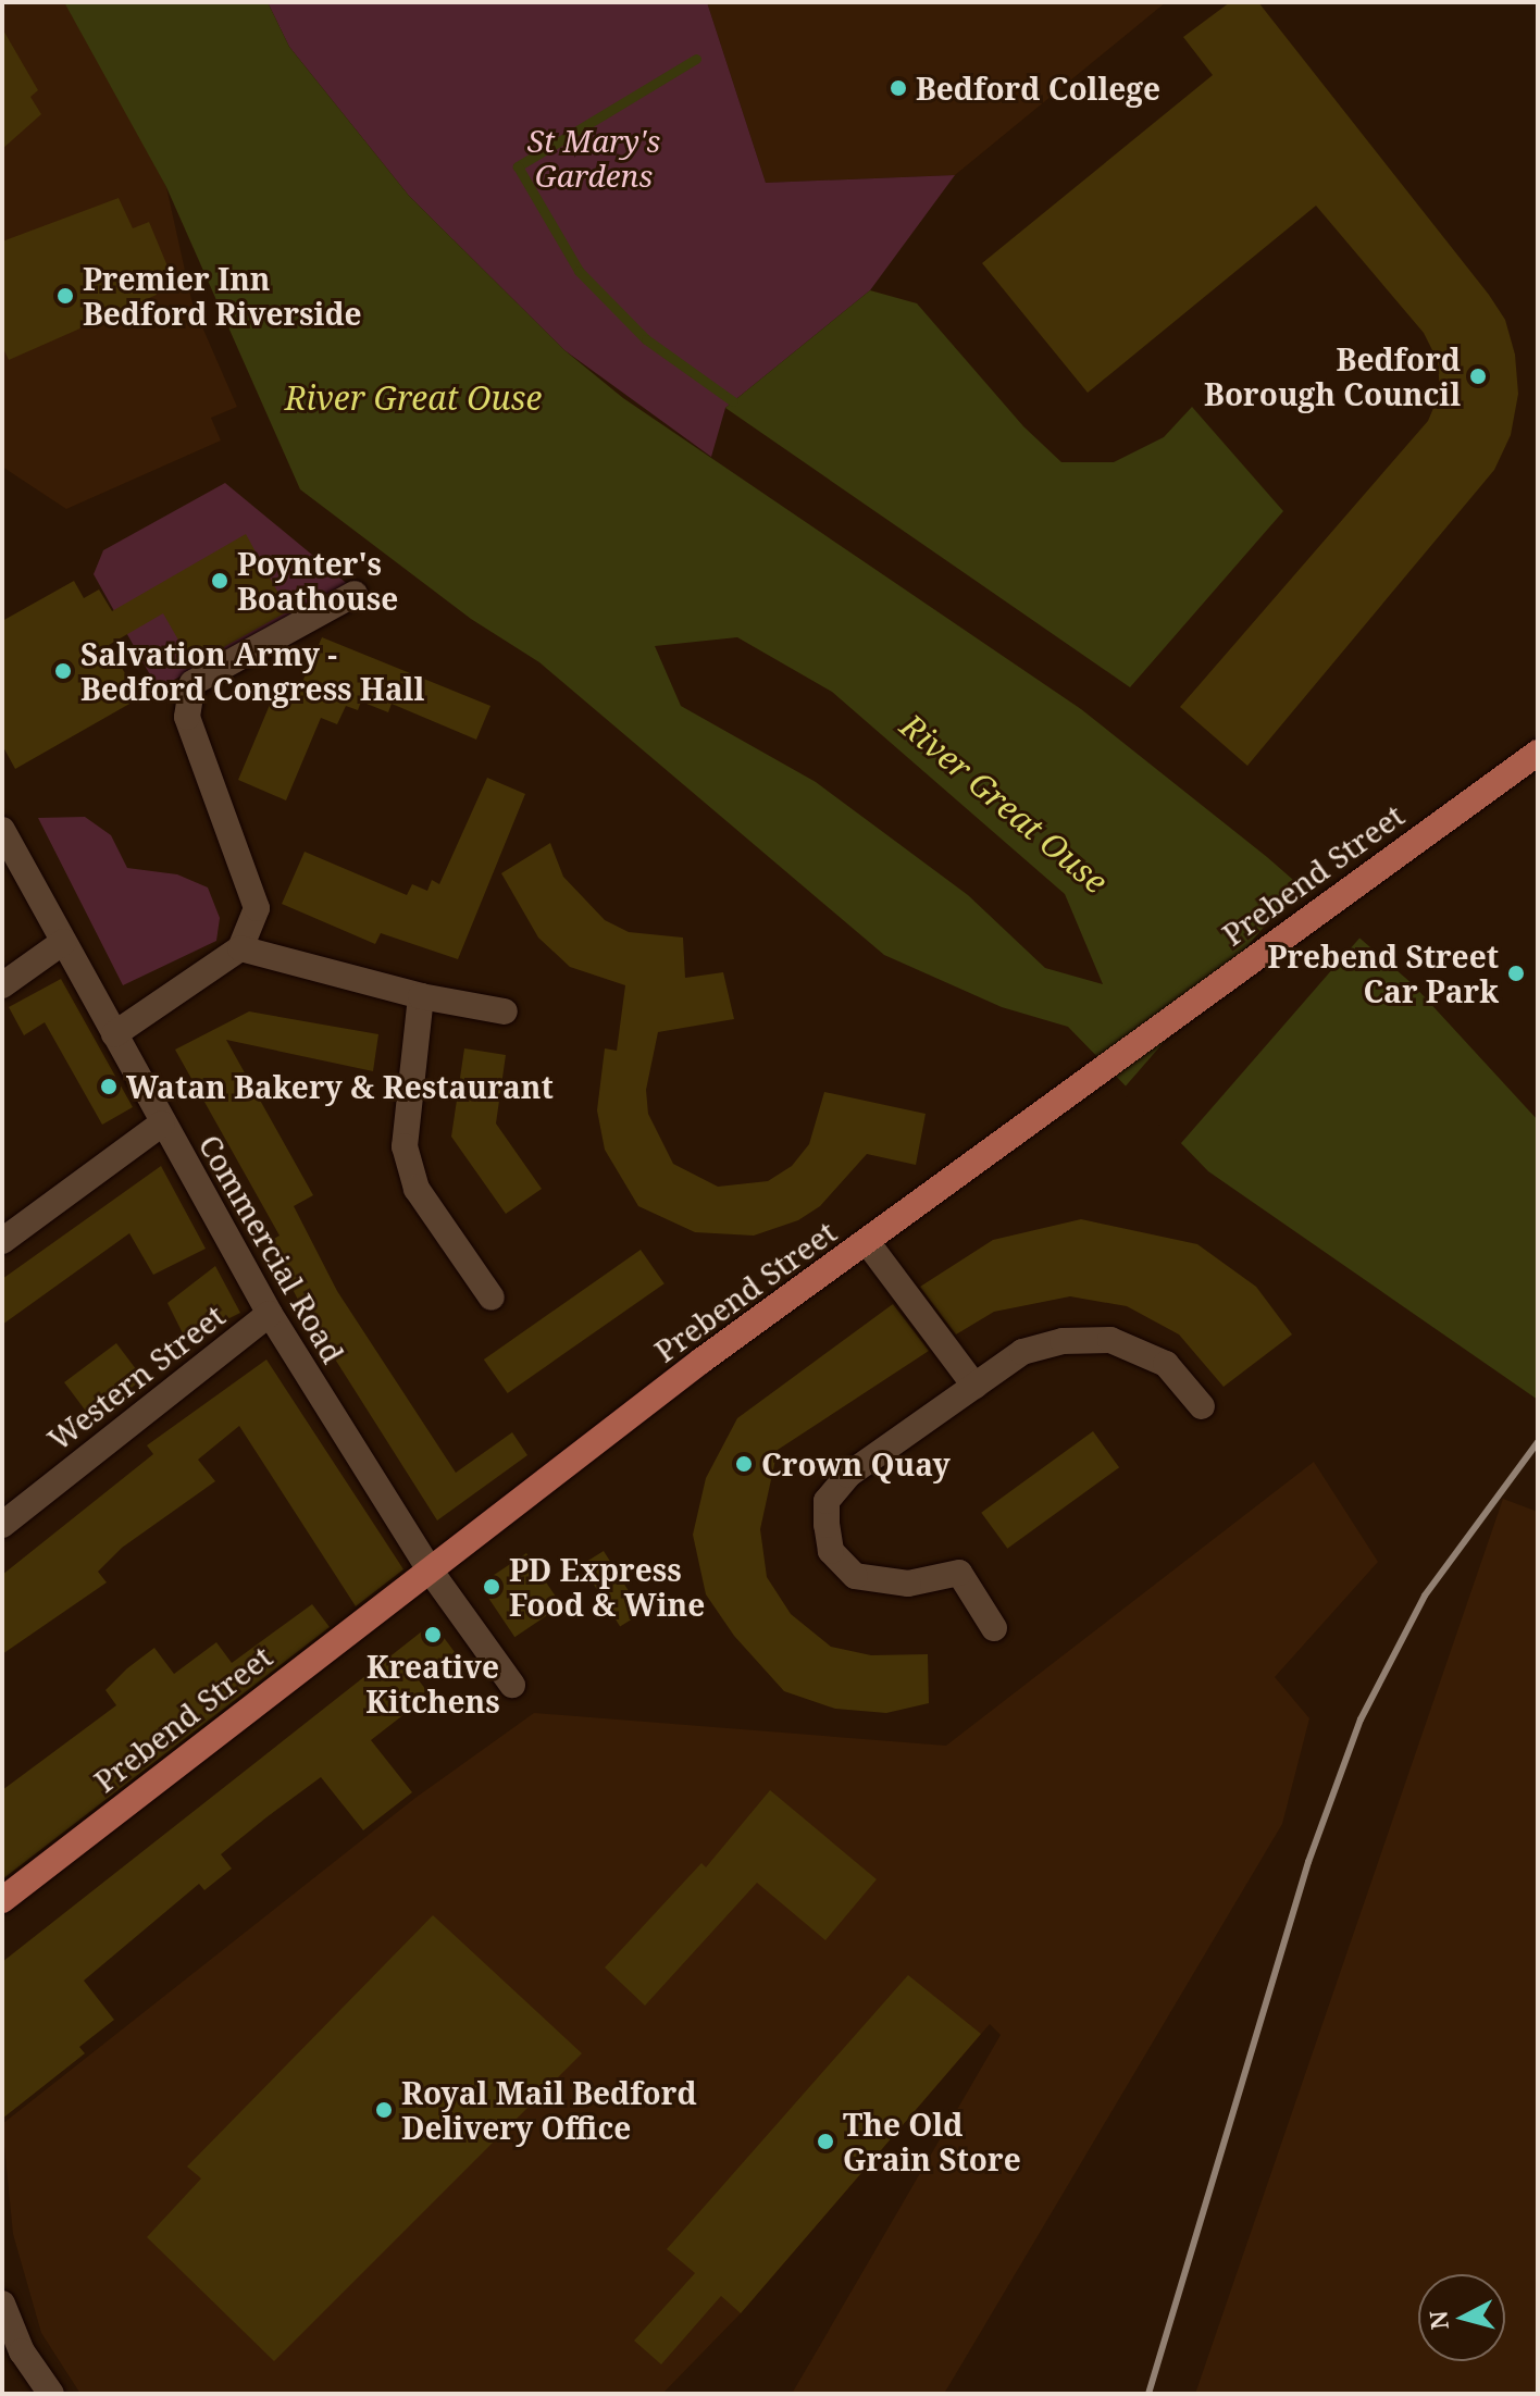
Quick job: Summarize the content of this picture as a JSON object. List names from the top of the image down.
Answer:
{
  "streets": {
    "main road": ["Prebend Street"],
    "street": ["Commercial Road", "Western Street"]
  },
  "crossings": [
    ["Prebend Street", "Commercial Road"],
    ["Commercial Road", "Western Street"]
  ],
  "water": ["River Great Ouse"],
  "parks": ["St Mary's Gardens"],
  "places": [
    "Bedford College",
    "Premier Inn Bedford Riverside",
    "Bedford Borough Council",
    "Poynter's Boathouse",
    "Salvation Army - Bedford Congress Hall",
    "Prebend Street Car Park",
    "Watan Bakery & Restaurant",
    "Crown Quay",
    "PD Express Food & Wine",
    "Kreative Kitchens",
    "Royal Mail Bedford Delivery Office",
    "The Old Grain Store"
  ],
  "north": "left"
}
